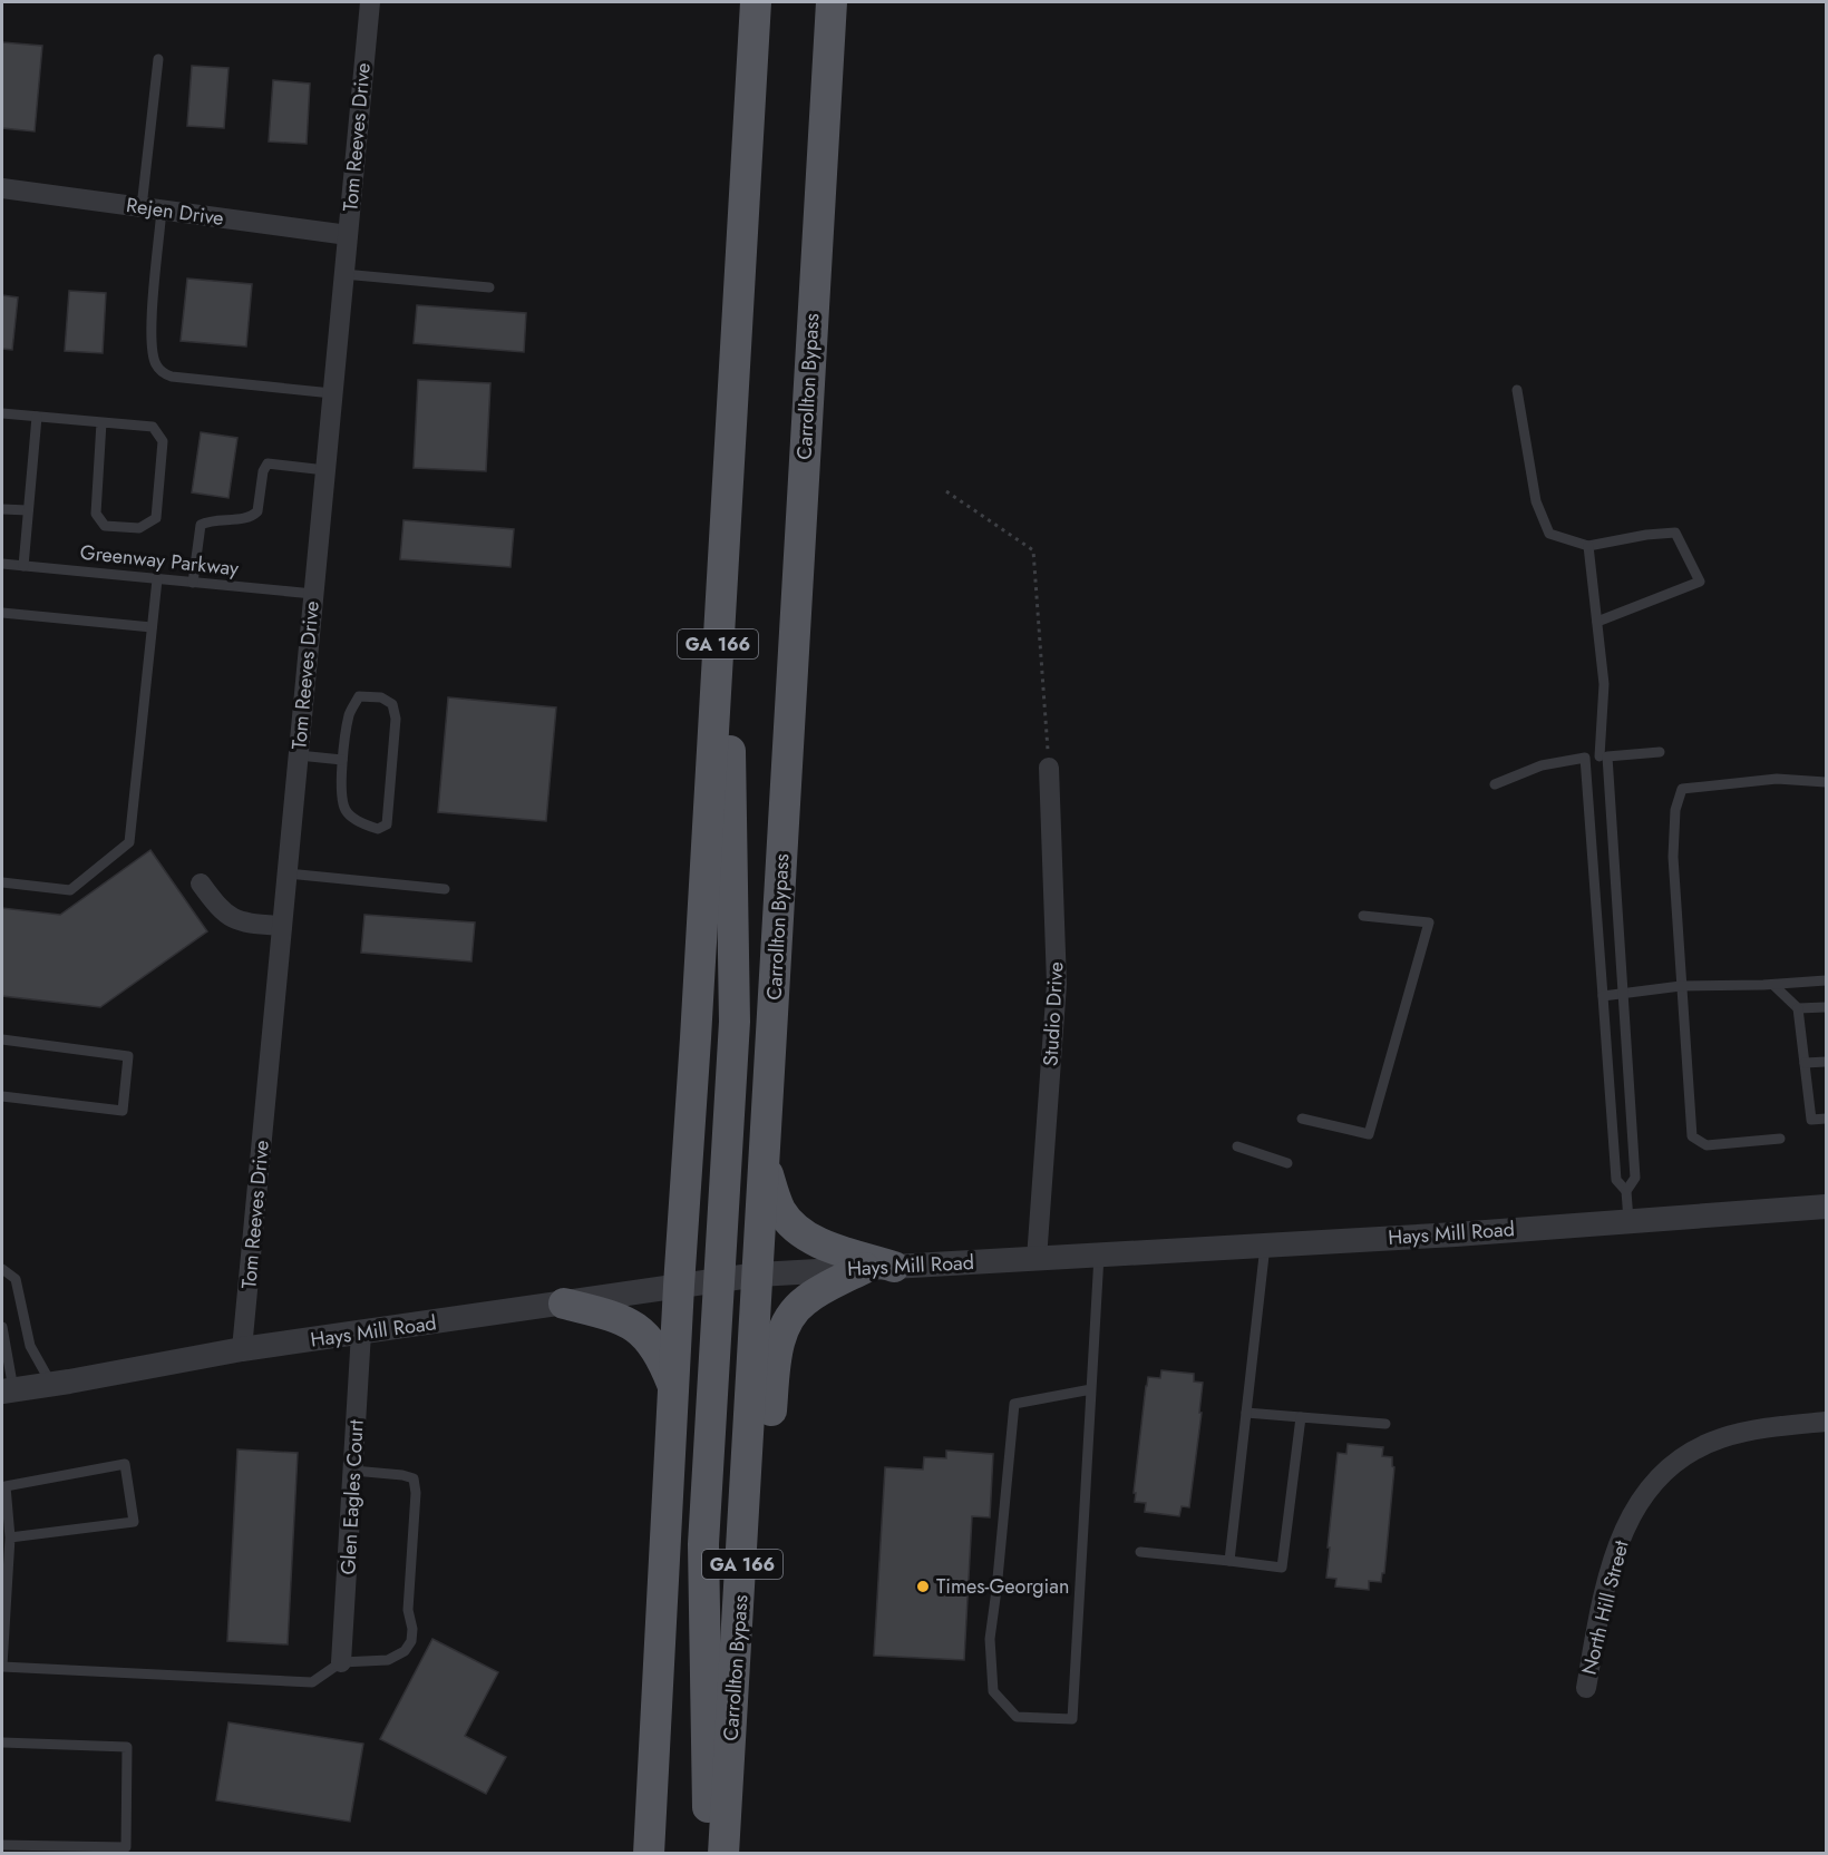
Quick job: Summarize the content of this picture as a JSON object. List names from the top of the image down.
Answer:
{
  "streets": {
    "main road": ["Carrollton Bypass", "GA 166"],
    "street": [
      "Tom Reeves Drive",
      "Rejen Drive",
      "Studio Drive",
      "Hays Mill Road",
      "Glen Eagles Court",
      "North Hill Street"
    ],
    "lane": ["Greenway Parkway"]
  },
  "crossings": [
    ["Tom Reeves Drive", "Rejen Drive"],
    ["Tom Reeves Drive", "Greenway Parkway"],
    ["Tom Reeves Drive", "Hays Mill Road"],
    ["Carrollton Bypass", "Hays Mill Road"],
    ["GA 166", "Hays Mill Road"],
    ["Studio Drive", "Hays Mill Road"],
    ["Hays Mill Road", "Glen Eagles Court"]
  ],
  "places": ["Times-Georgian"]
}
